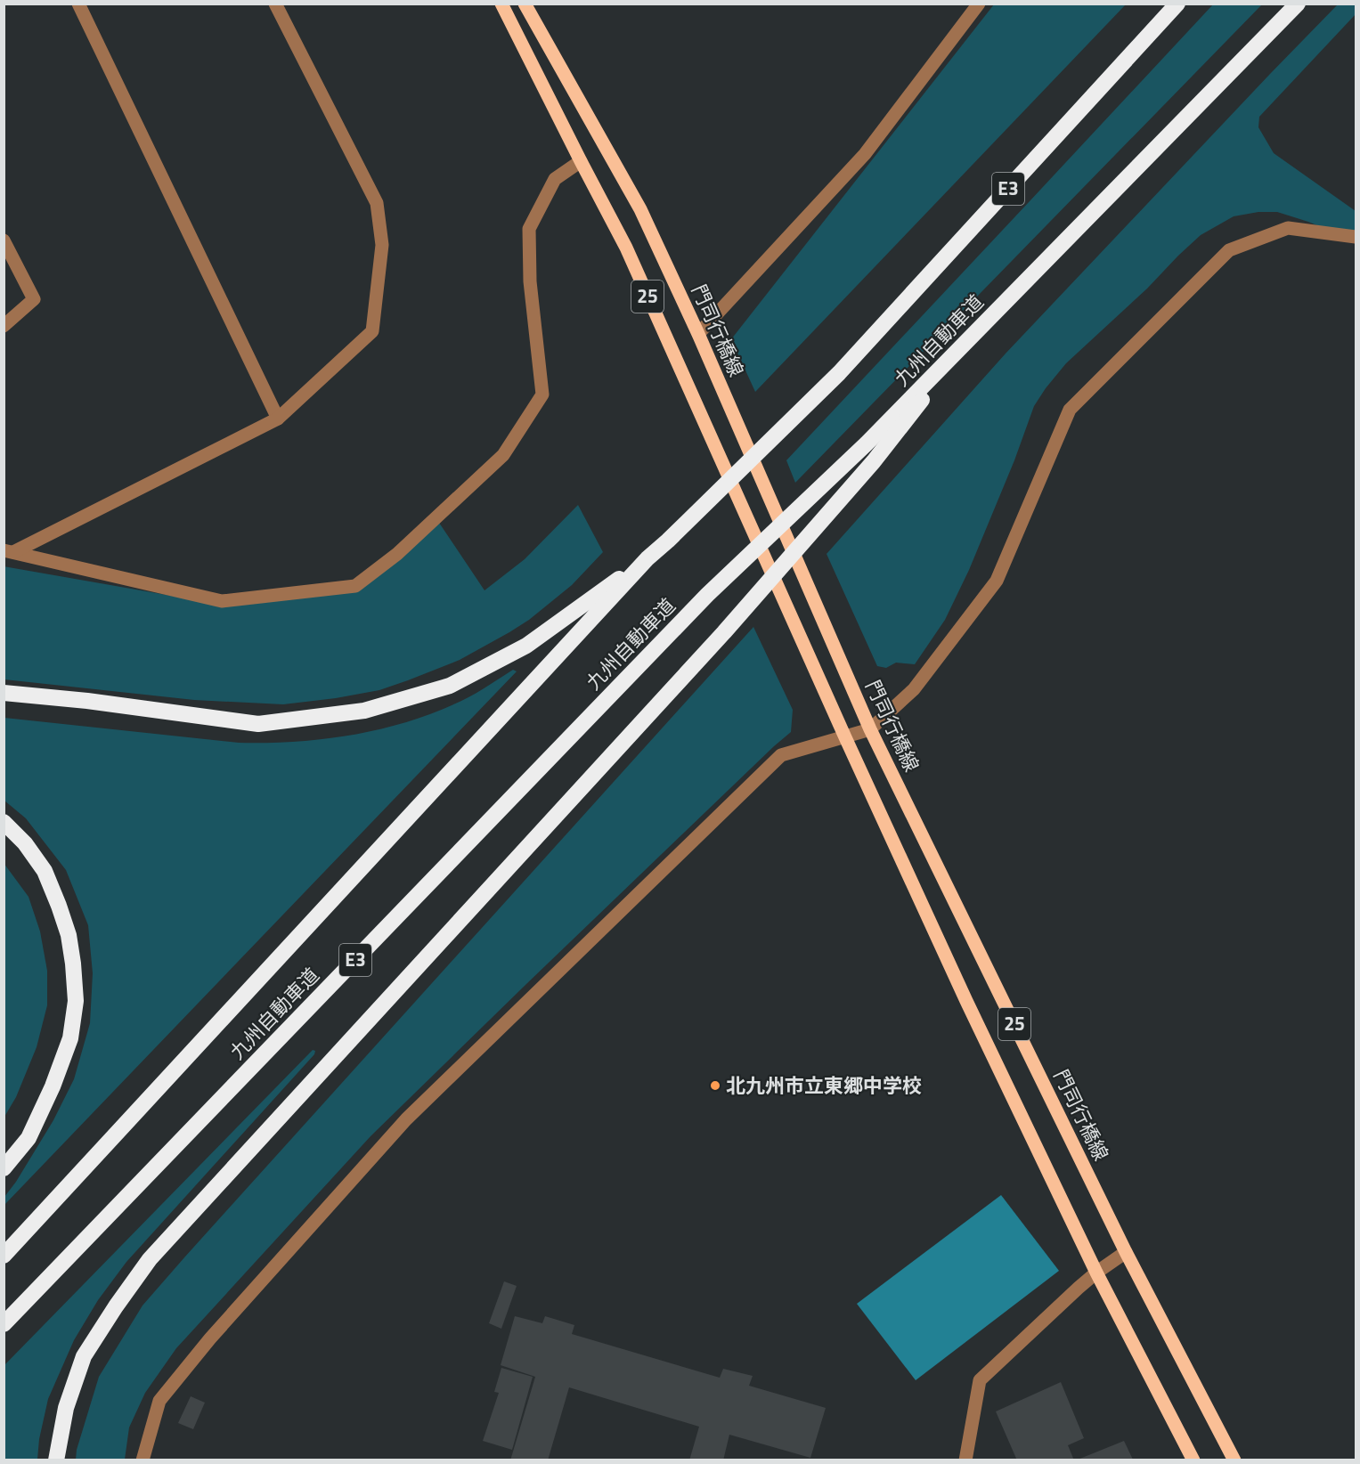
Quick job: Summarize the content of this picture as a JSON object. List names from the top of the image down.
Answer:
{
  "streets": {
    "highway": ["E3", "九州自動車道"],
    "main road": ["25", "門司行橋線"]
  },
  "places": ["北九州市立東郷中学校"]
}
